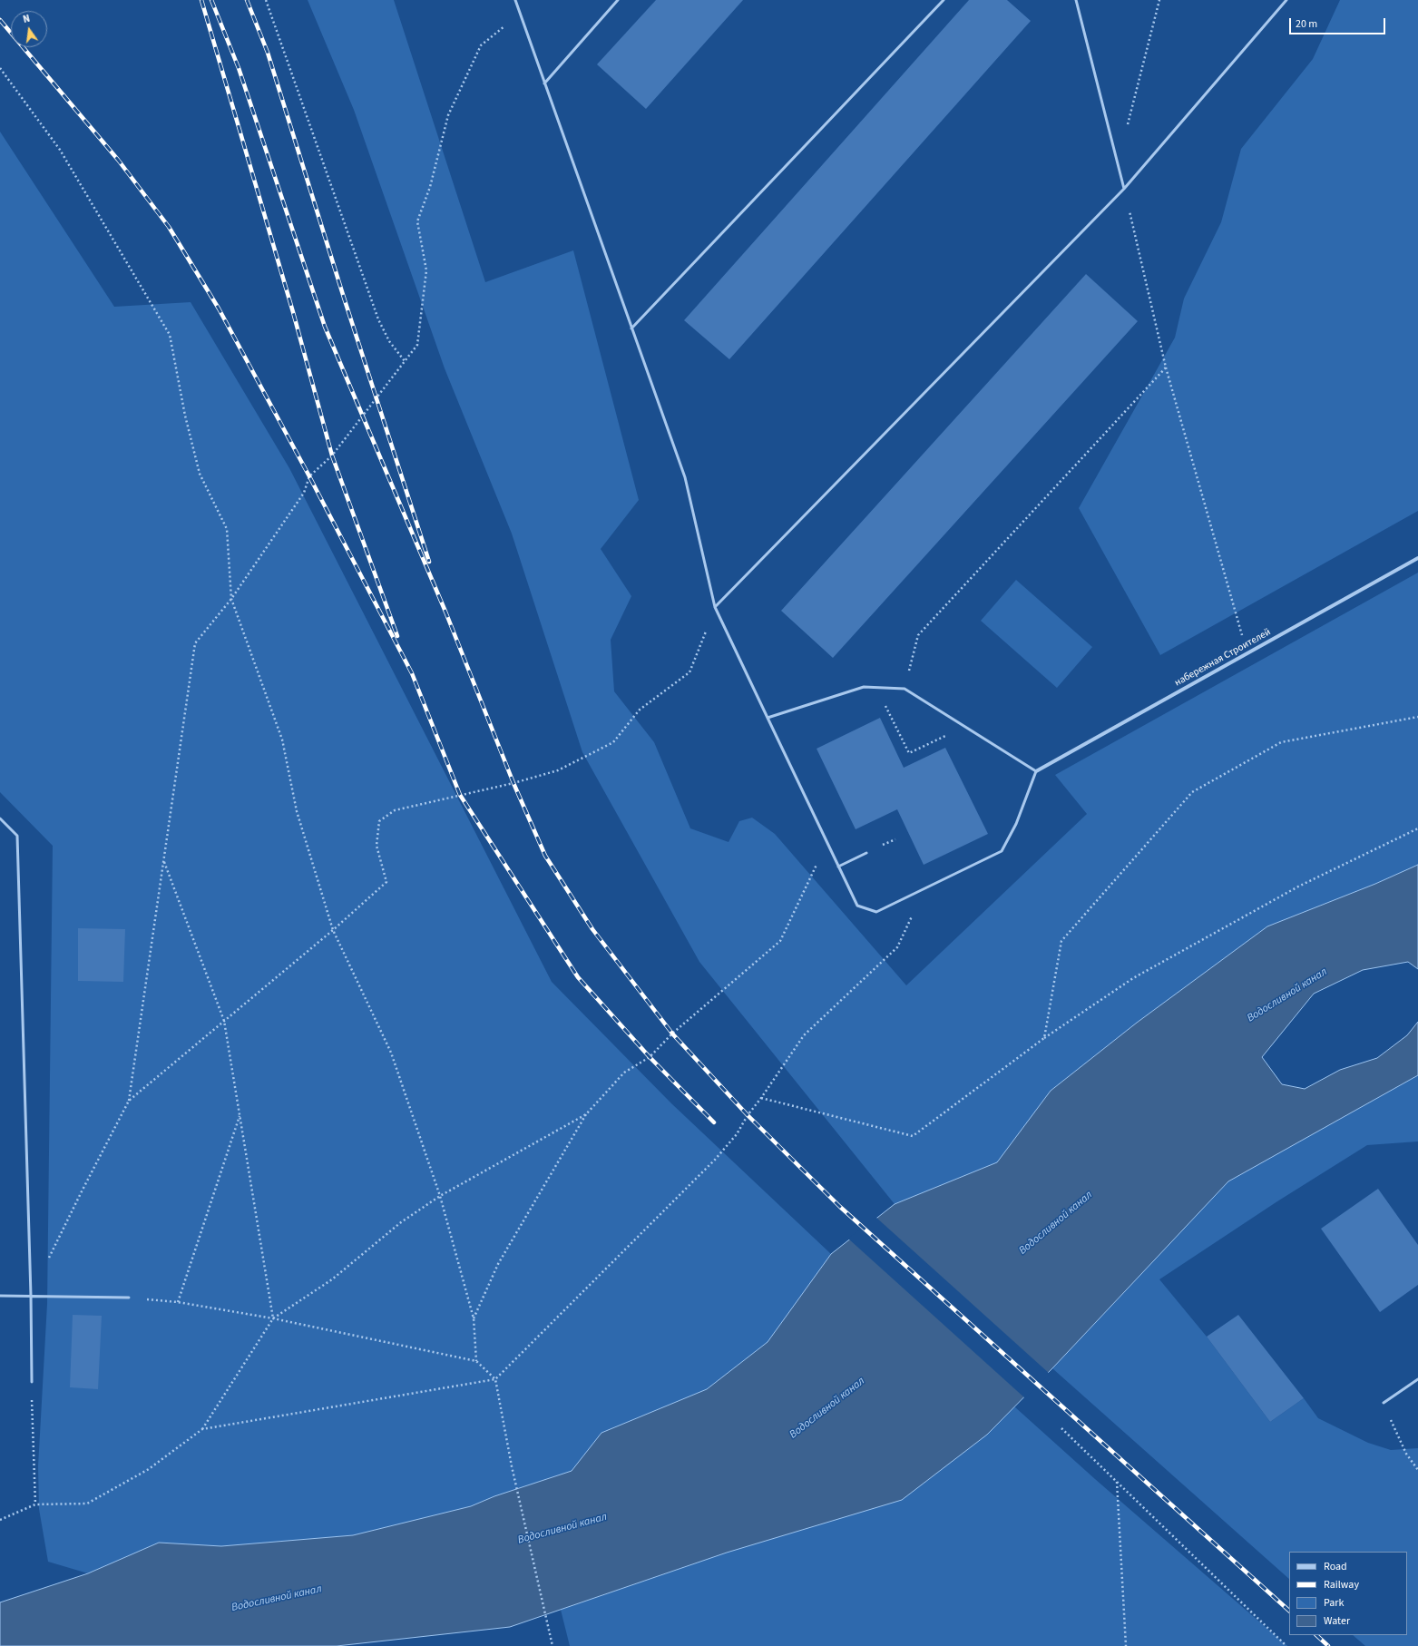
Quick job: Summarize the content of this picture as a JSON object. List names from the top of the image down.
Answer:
{
  "streets": {
    "street": ["набережная Строителей"]
  },
  "water": ["Водосливной канал"],
  "legend": [
    "Road",
    "Railway",
    "Park",
    "Water"
  ],
  "scale_bar": "20 m",
  "north": "top"
}
